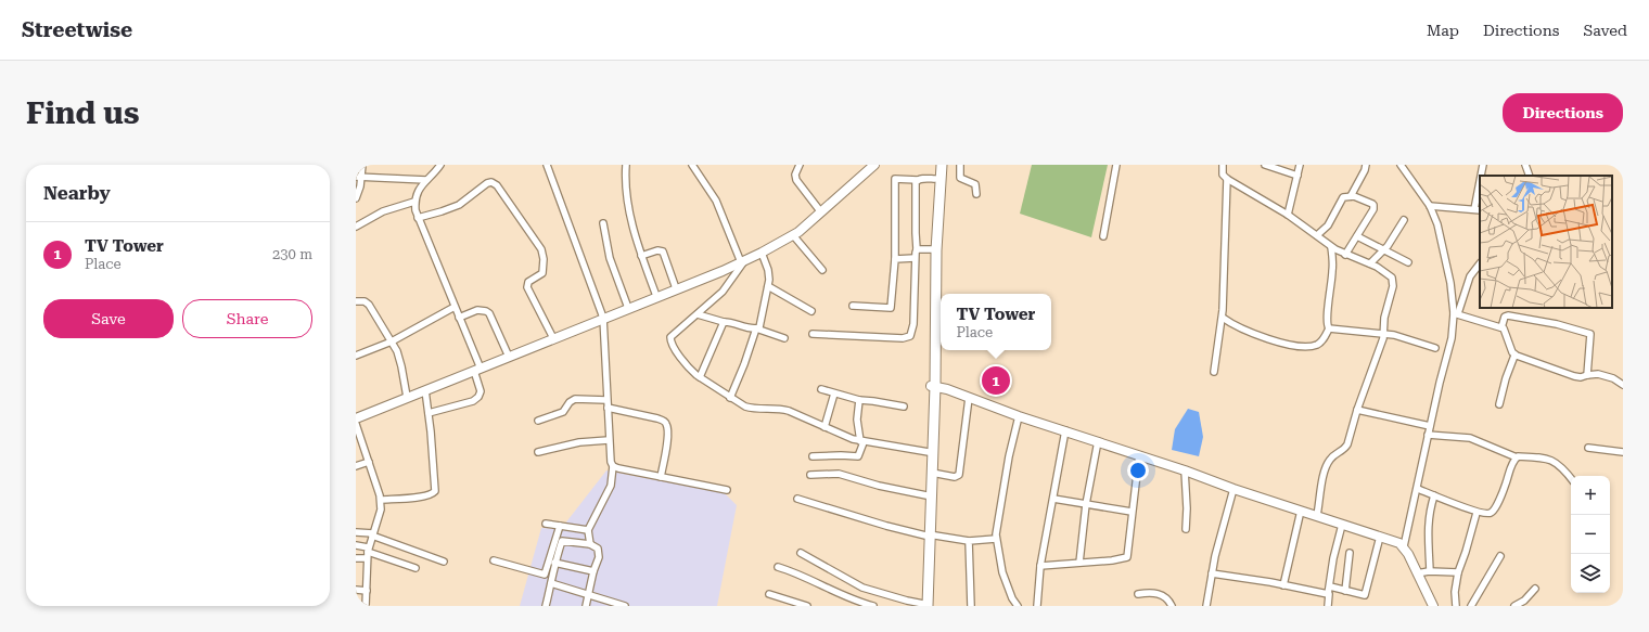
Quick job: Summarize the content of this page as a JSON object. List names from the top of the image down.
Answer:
{
  "page": {
    "header": "Streetwise",
    "nav": ["Map", "Directions", "Saved"],
    "buttons": [
      "Directions",
      ["Save", "Share"]
    ],
    "title": "Find us",
    "heading": "Nearby",
    "list": [
      {
        "mark": "1",
        "name": "TV Tower",
        "note": "Place",
        "value": "230 m"
      }
    ],
    "popup": ["TV Tower", "Place"],
    "pins": "1",
    "map_buttons": ["+", "−"]
  }
}
